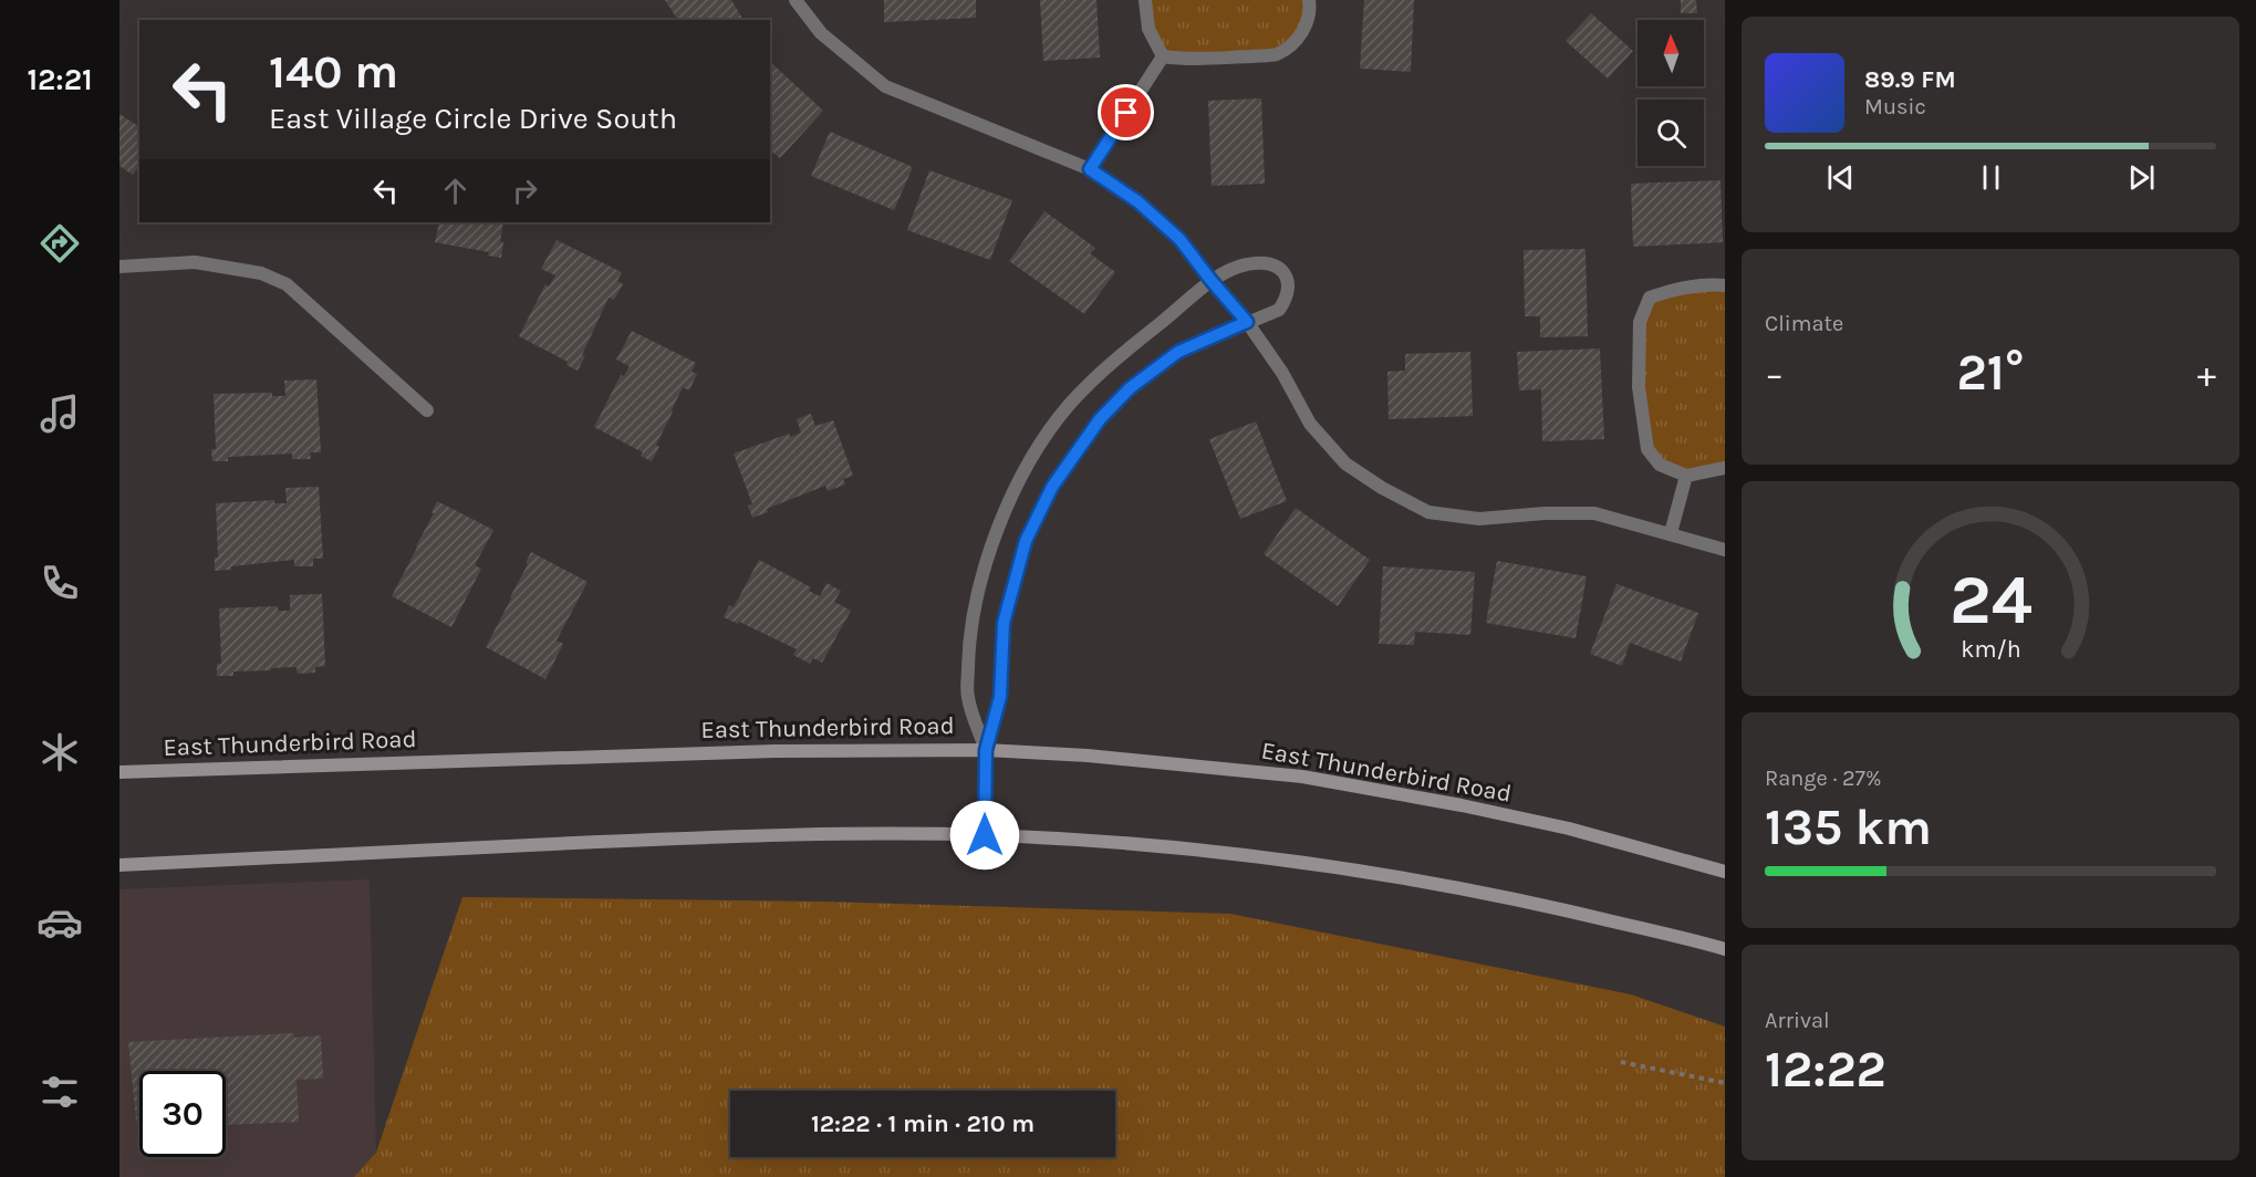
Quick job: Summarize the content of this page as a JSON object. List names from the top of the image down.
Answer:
{
  "streets": {
    "main road": ["East Thunderbird Road"]
  },
  "north": "top",
  "page": {
    "tabs": "12:21",
    "turn": ["140 m", "East Village Circle Drive South"],
    "song": ["89.9 FM", "Music"],
    "tile": [
      "Climate",
      ["Range · 27%", "135 km"],
      ["Arrival", "12:22"]
    ],
    "heat": ["−", "21°", "+"],
    "limit": "30",
    "trip": "12:22 · 1 min · 210 m",
    "gauge": ["24", "km/h"]
  }
}
